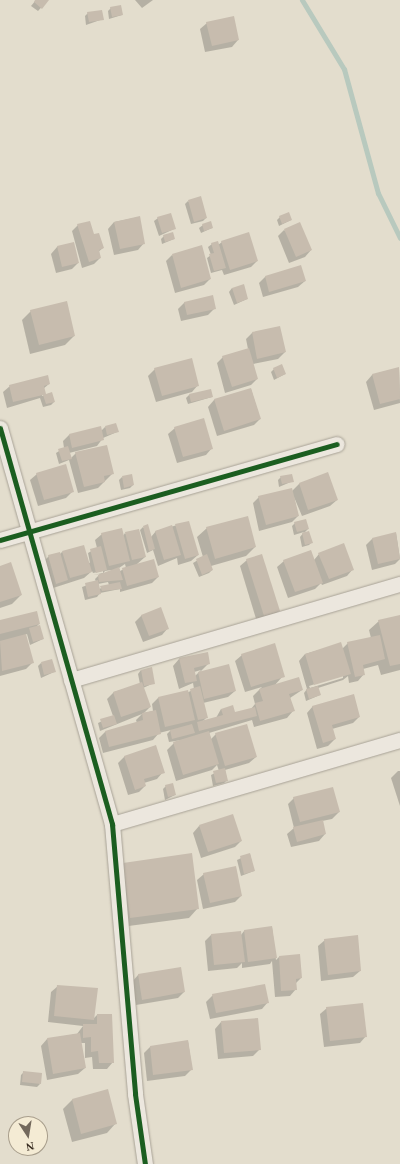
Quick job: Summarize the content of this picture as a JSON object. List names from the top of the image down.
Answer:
{
  "north": "bottom"
}
